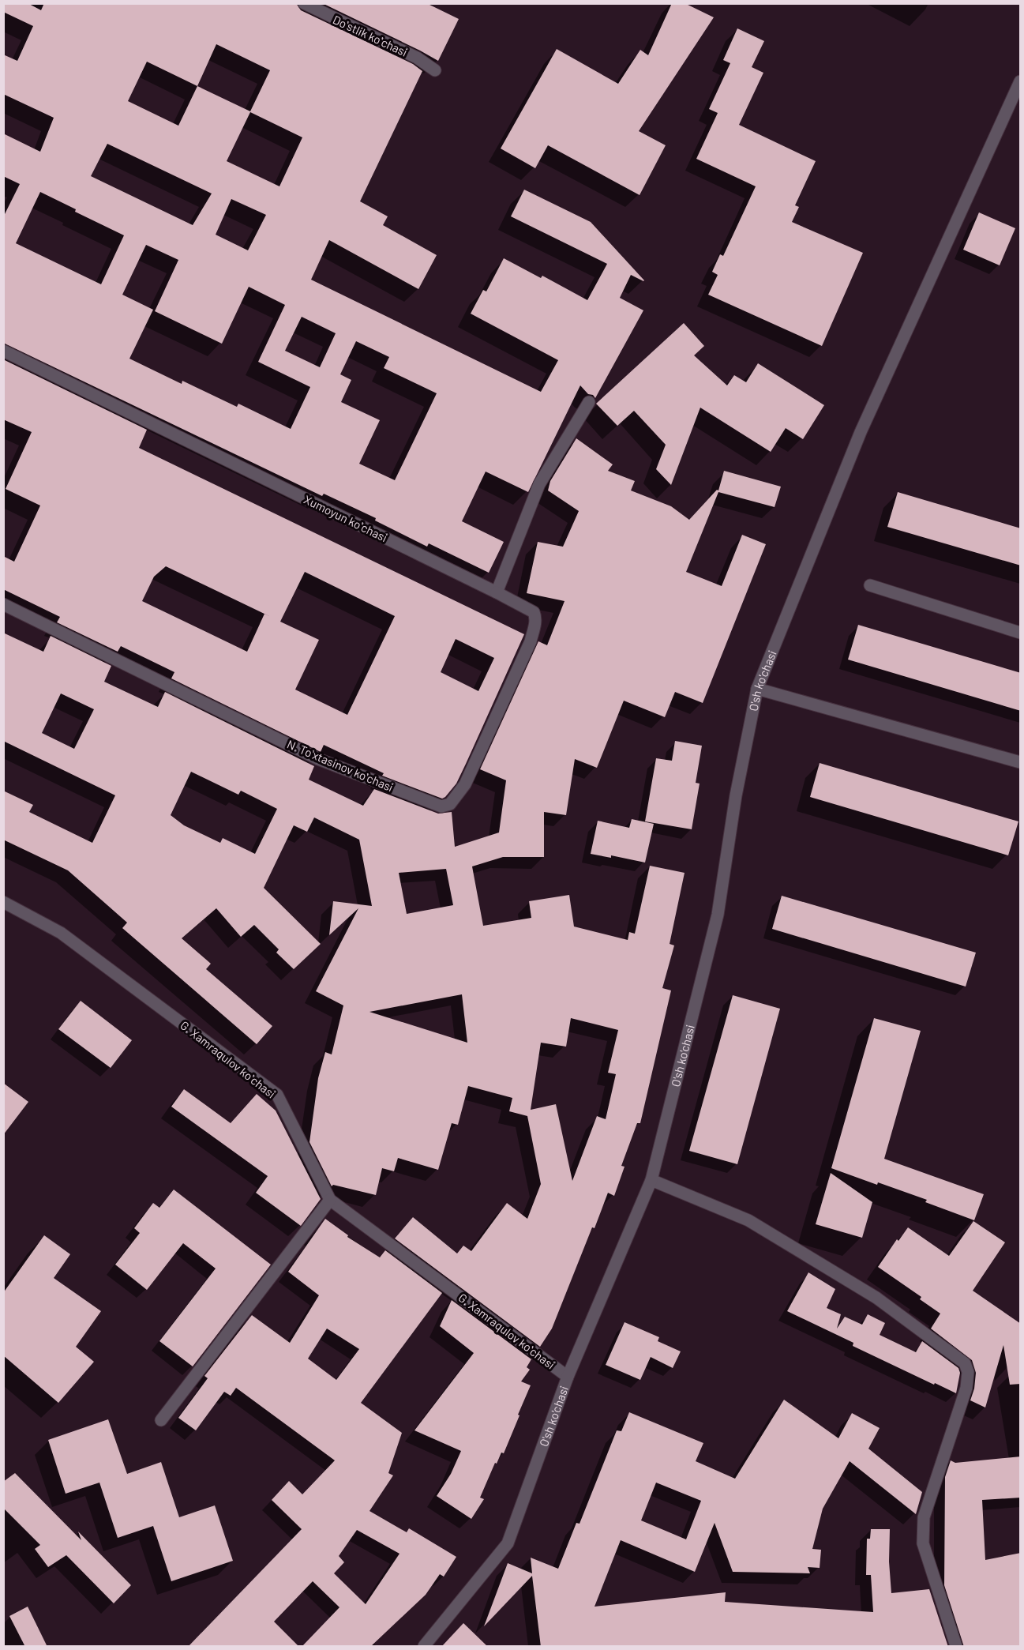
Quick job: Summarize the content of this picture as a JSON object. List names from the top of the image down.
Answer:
{
  "streets": {
    "street": [
      "Doʻstlik koʻchasi",
      "Xumoyun koʻchasi",
      "O'sh ko'chasi",
      "N. Toʻxtasinov koʻchasi",
      "G. Xamraqulov koʻchasi"
    ]
  },
  "crossings": [
    ["Xumoyun koʻchasi", "N. Toʻxtasinov koʻchasi"],
    ["O'sh ko'chasi", "G. Xamraqulov koʻchasi"]
  ]
}
